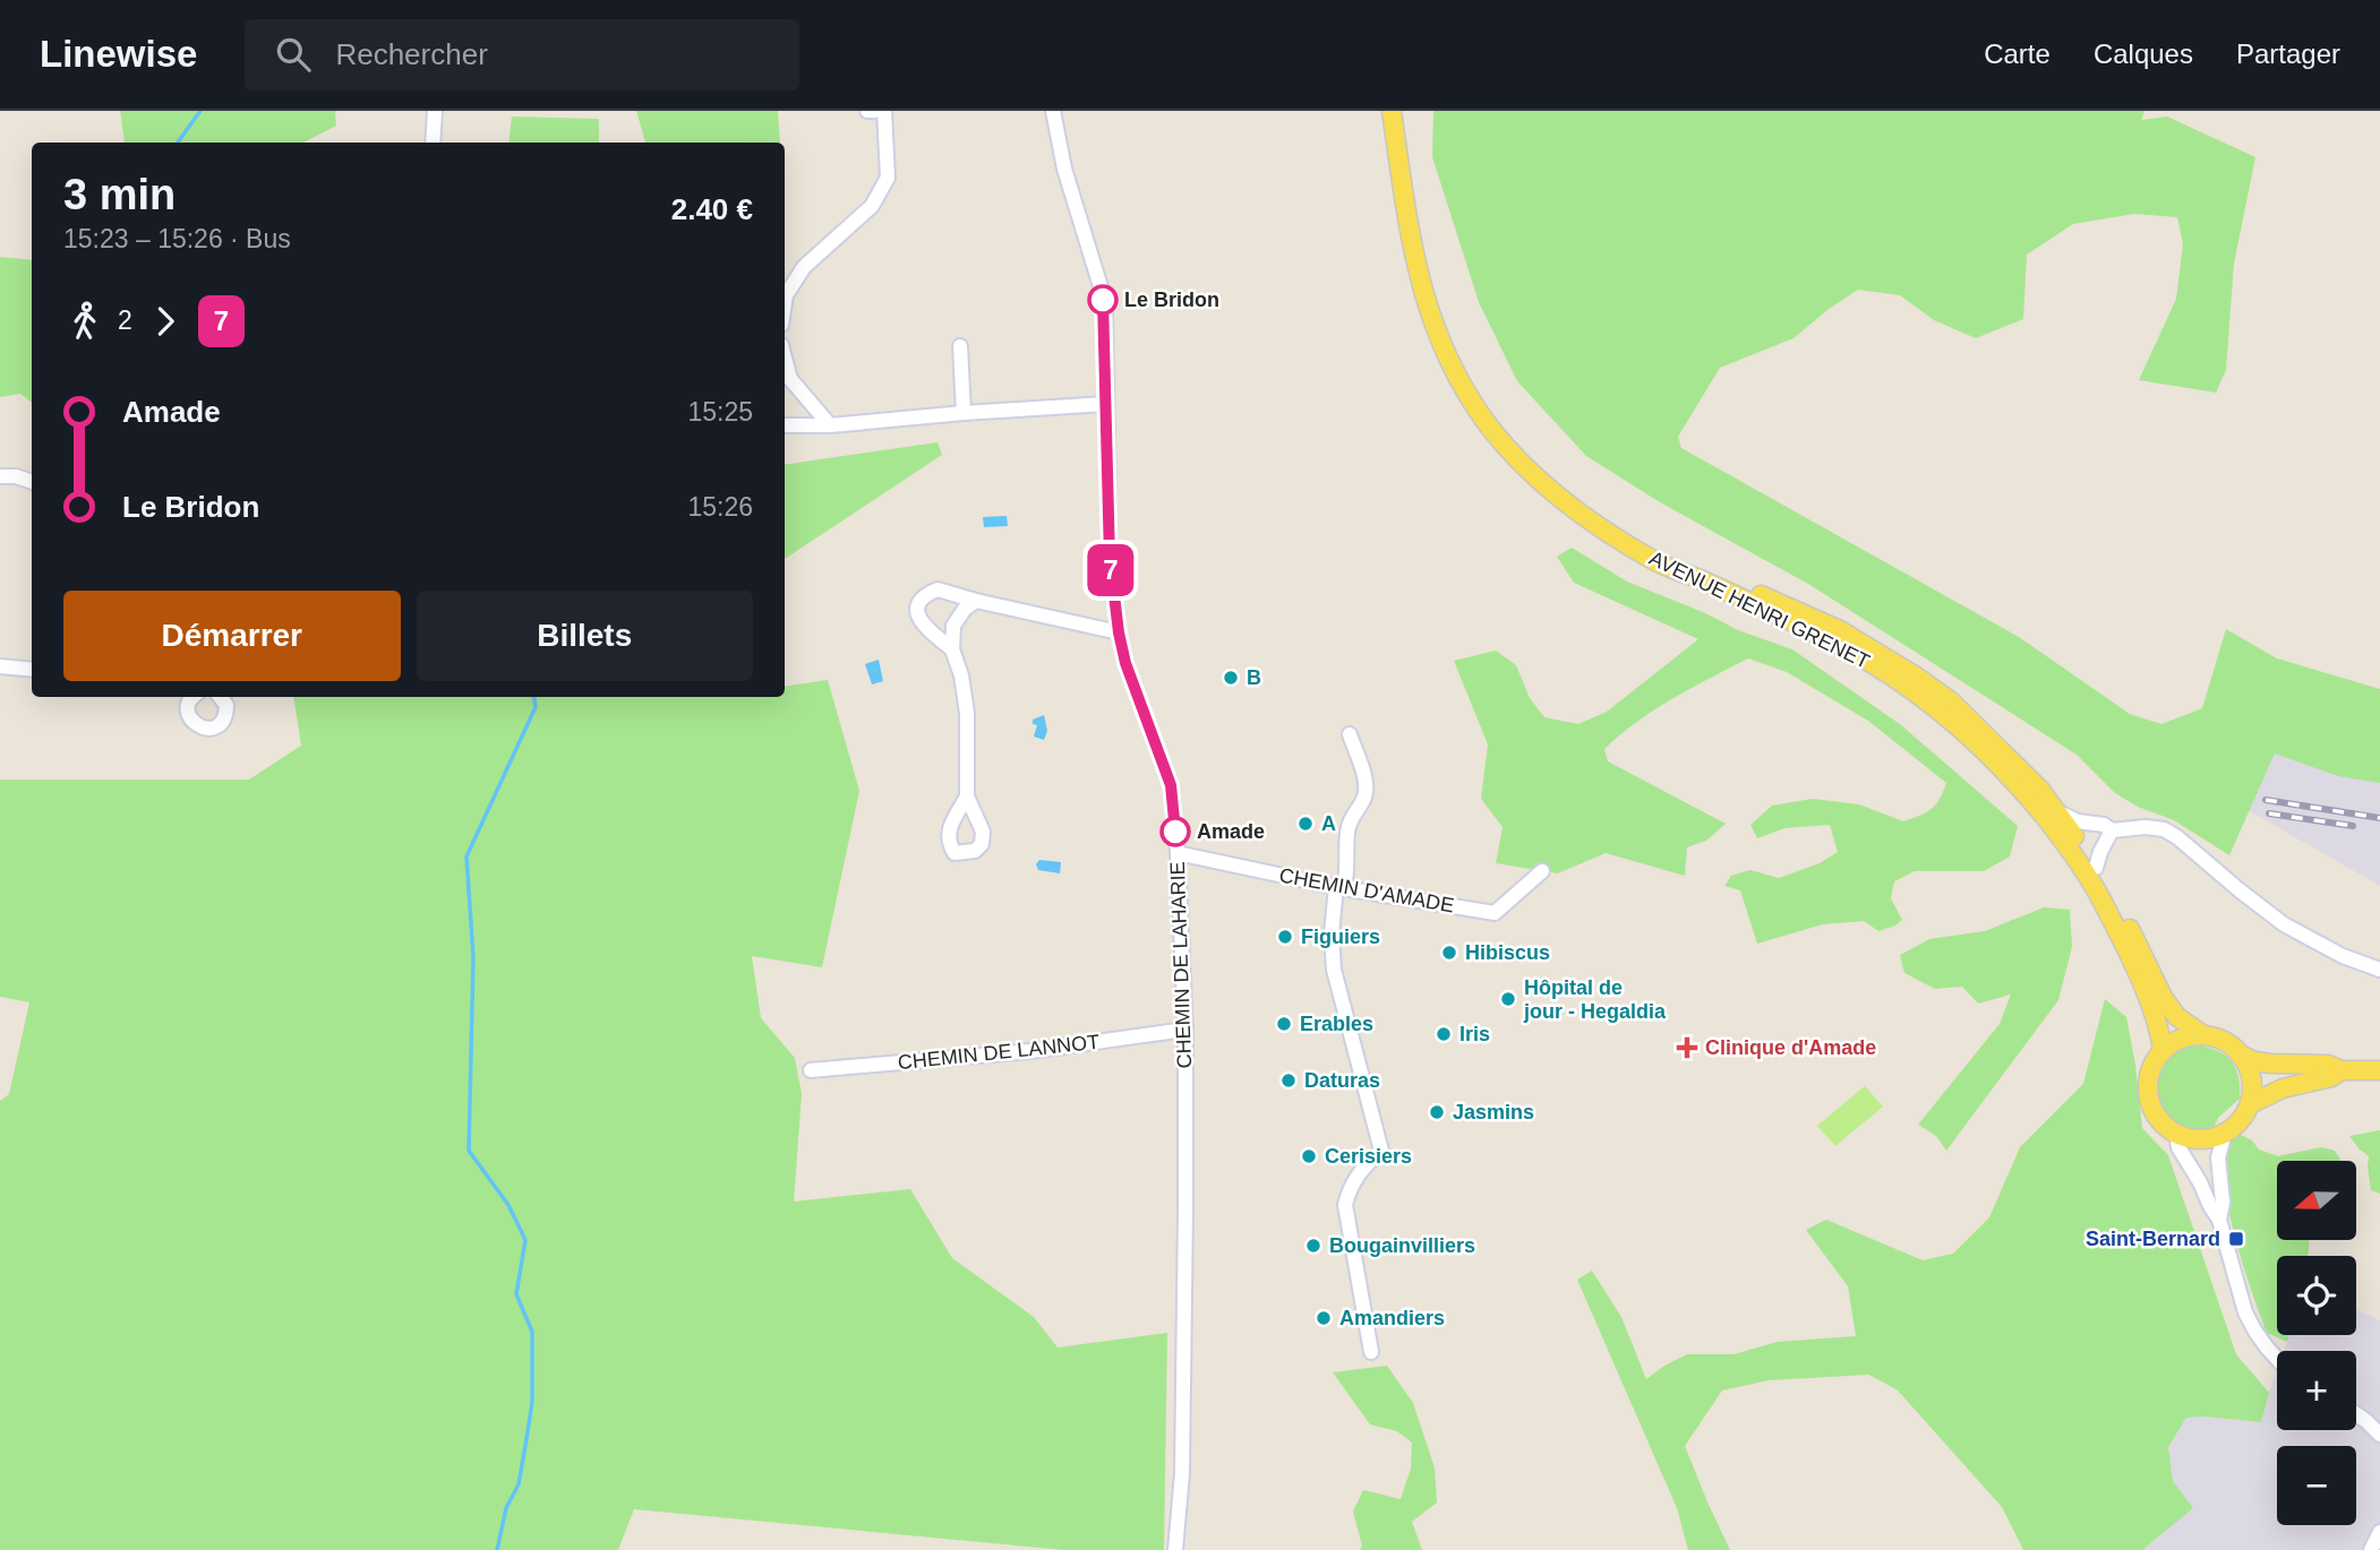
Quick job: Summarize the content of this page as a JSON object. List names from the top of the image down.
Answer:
{
  "streets": {
    "main road": ["AVENUE HENRI GRENET"],
    "street": ["CHEMIN D'AMADE", "CHEMIN DE LAHARIE", "CHEMIN DE LANNOT"]
  },
  "crossings": [
    ["CHEMIN D'AMADE", "CHEMIN DE LAHARIE"],
    ["CHEMIN DE LAHARIE", "CHEMIN DE LANNOT"]
  ],
  "places": {
    "other": [
      "Le Bridon",
      "B",
      "A",
      "Amade",
      "Figuiers",
      "Hibiscus",
      "Hôpital de jour - Hegaldia",
      "Erables",
      "Iris",
      "Daturas",
      "Jasmins",
      "Cerisiers",
      "Bougainvilliers",
      "Amandiers"
    ],
    "health": ["Clinique d'Amade"],
    "transit": ["Saint-Bernard"]
  },
  "lines": ["bus line 7"],
  "north": "left",
  "page": {
    "header": "Linewise",
    "search": "Rechercher",
    "nav": ["Carte", "Calques", "Partager"],
    "on_map": "7",
    "heading": ["3 min", "15:23 – 15:26 · Bus", "2.40 €"],
    "legs": ["2", "7"],
    "list": [
      {
        "name": "Amade",
        "value": "15:25"
      },
      {
        "name": "Le Bridon",
        "value": "15:26"
      }
    ],
    "buttons": ["Démarrer", "Billets"],
    "map_buttons": ["+", "−"]
  }
}
